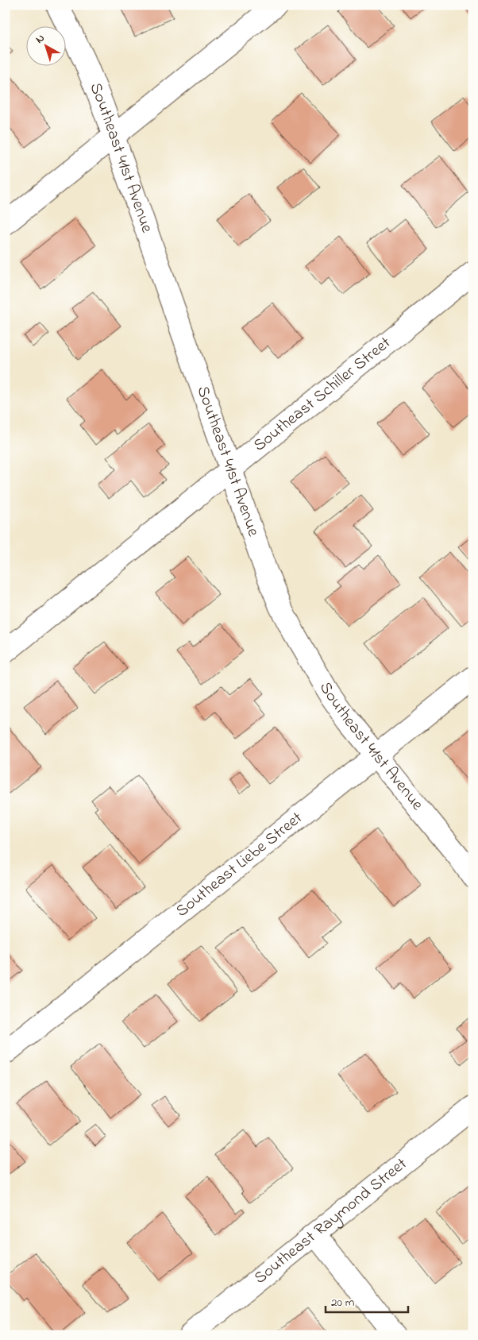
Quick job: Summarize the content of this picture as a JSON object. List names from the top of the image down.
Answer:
{
  "streets": {
    "street": [
      "Southeast 41st Avenue",
      "Southeast Schiller Street",
      "Southeast Liebe Street",
      "Southeast Raymond Street"
    ]
  },
  "crossings": [
    ["Southeast 41st Avenue", "Southeast Schiller Street"],
    ["Southeast 41st Avenue", "Southeast Liebe Street"]
  ],
  "scale_bar": "20 m",
  "north": "top left"
}
